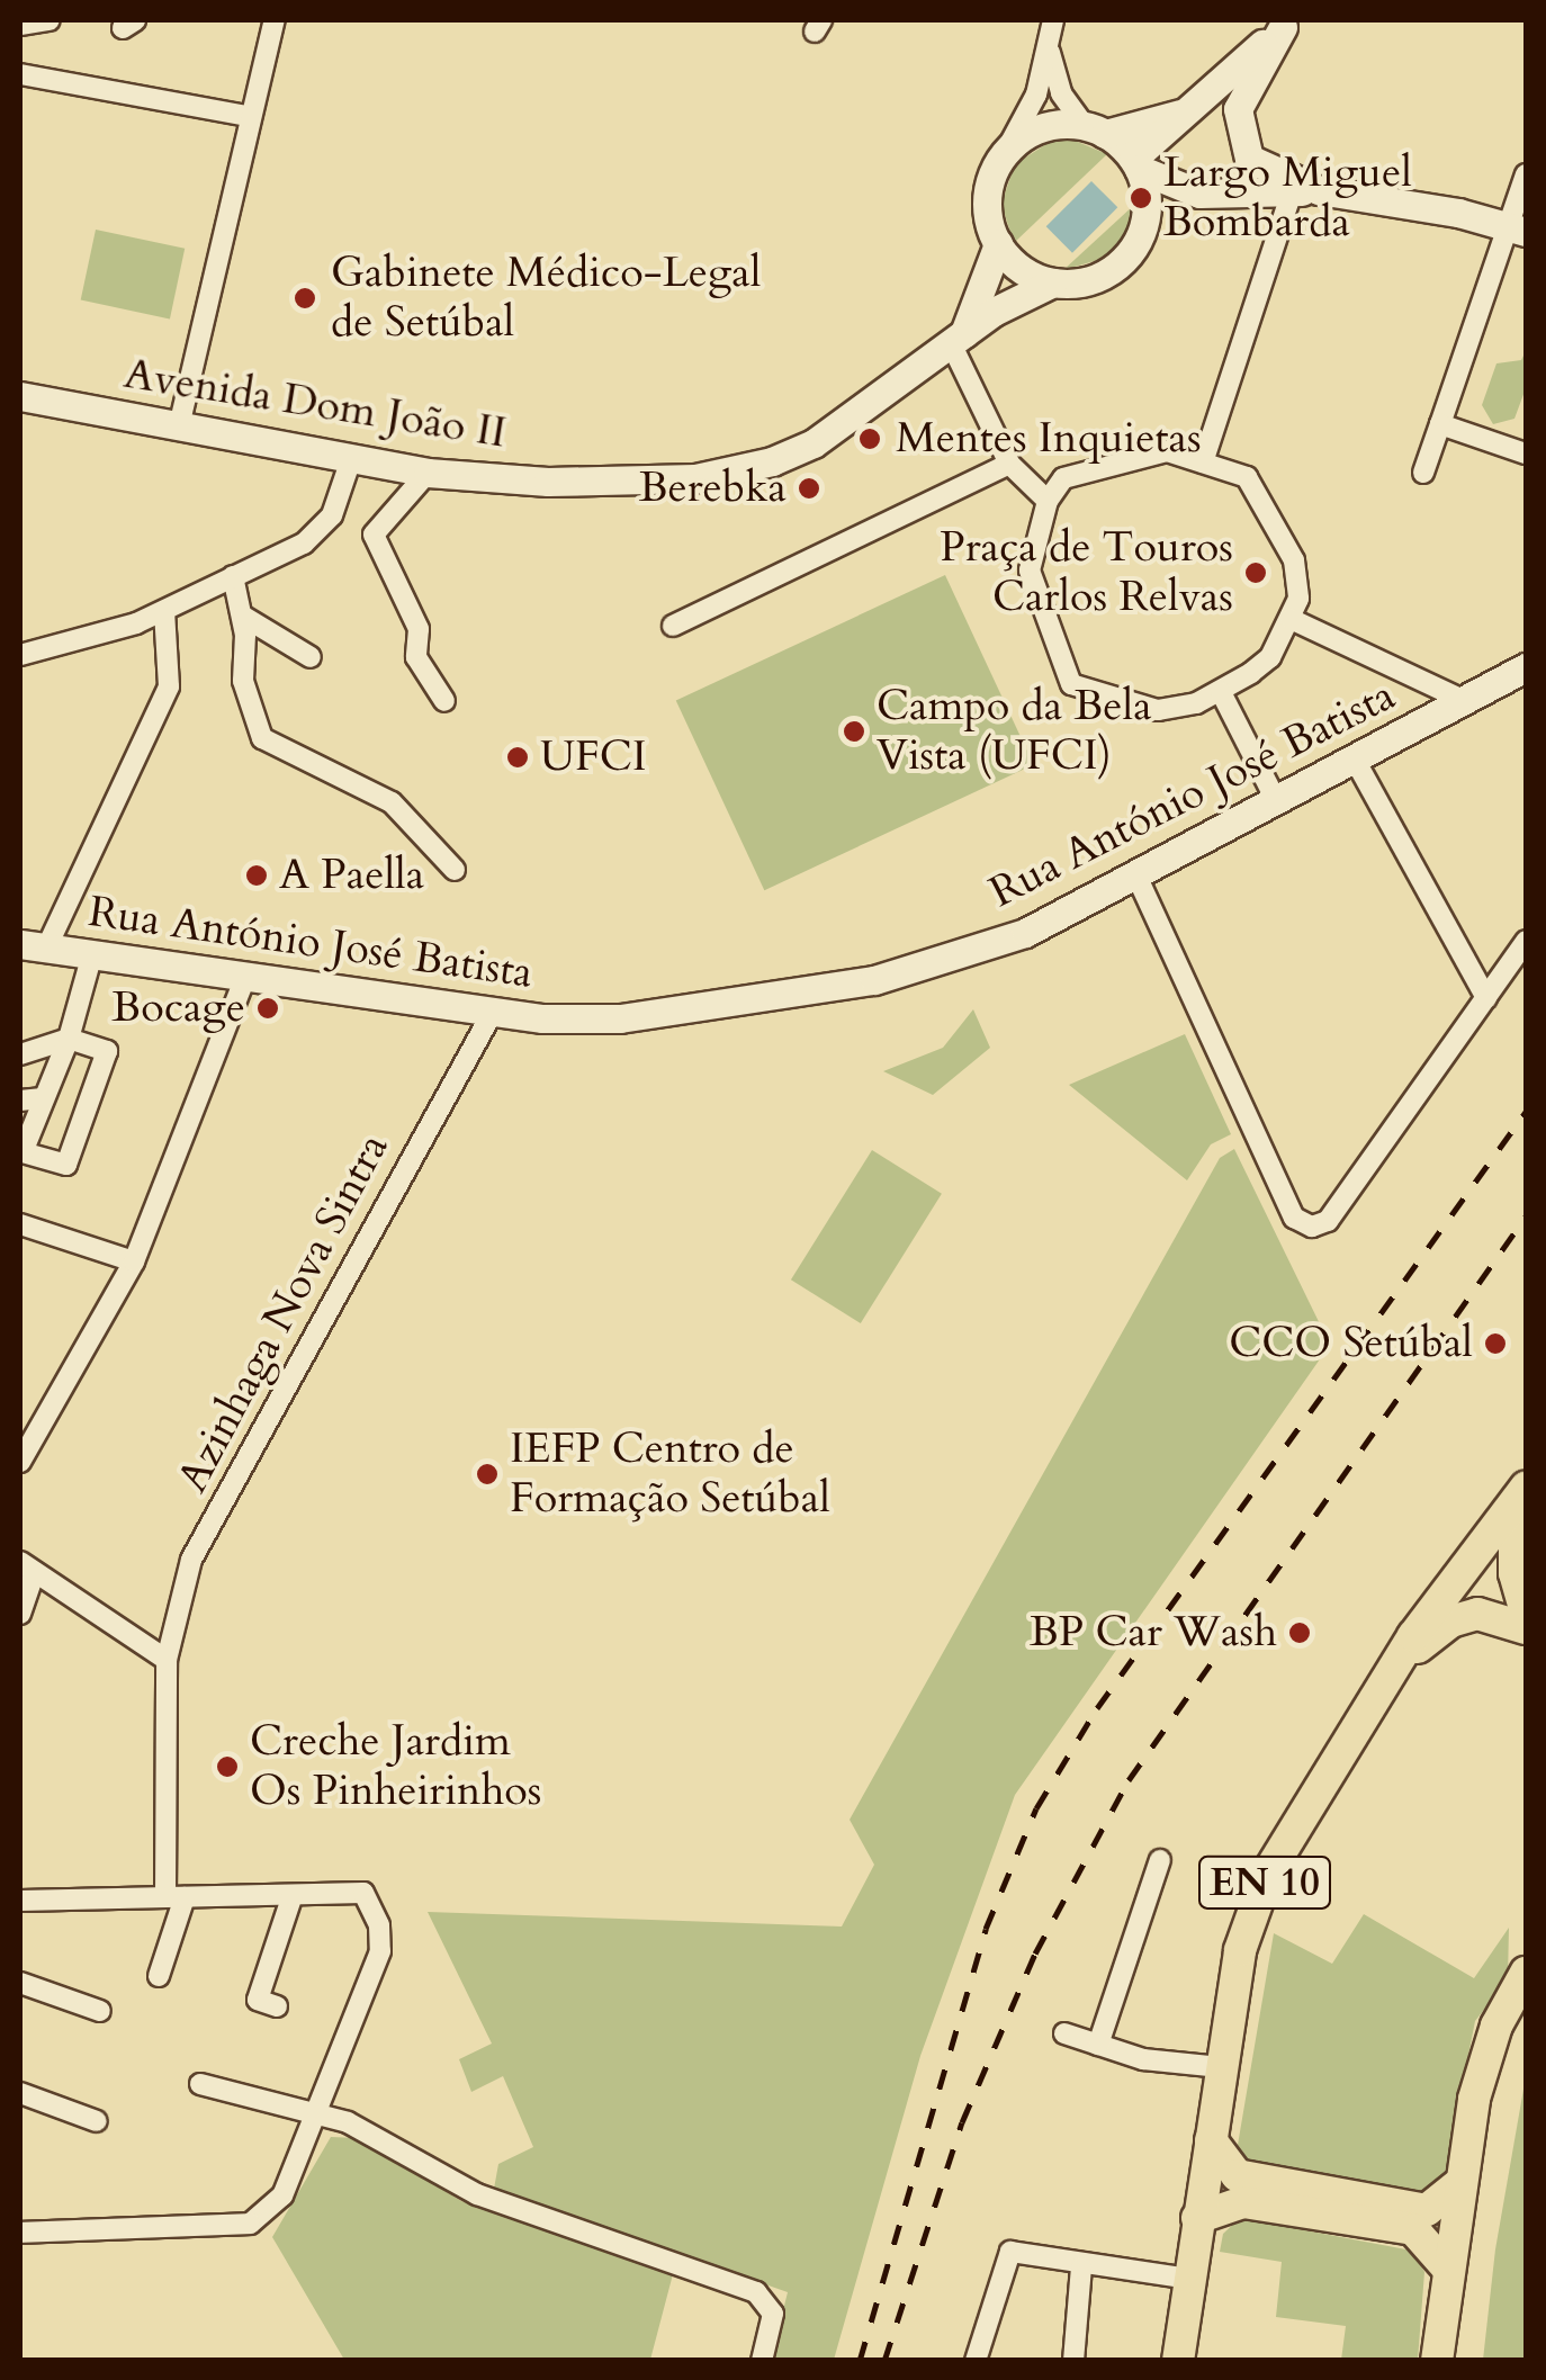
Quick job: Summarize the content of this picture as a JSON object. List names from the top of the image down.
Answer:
{
  "streets": {
    "main road": ["Avenida Dom João II", "Rua António José Batista", "EN 10"],
    "street": ["Azinhaga Nova Sintra"]
  },
  "crossings": [
    ["Rua António José Batista", "Azinhaga Nova Sintra"]
  ],
  "places": [
    "Largo Miguel Bombarda",
    "Gabinete Médico-Legal de Setúbal",
    "Mentes Inquietas",
    "Berebka",
    "Praça de Touros Carlos Relvas",
    "Campo da Bela Vista (UFCI)",
    "UFCI",
    "A Paella",
    "Bocage",
    "CCO Setúbal",
    "IEFP Centro de Formação Setúbal",
    "BP Car Wash",
    "Creche Jardim Os Pinheirinhos"
  ]
}
